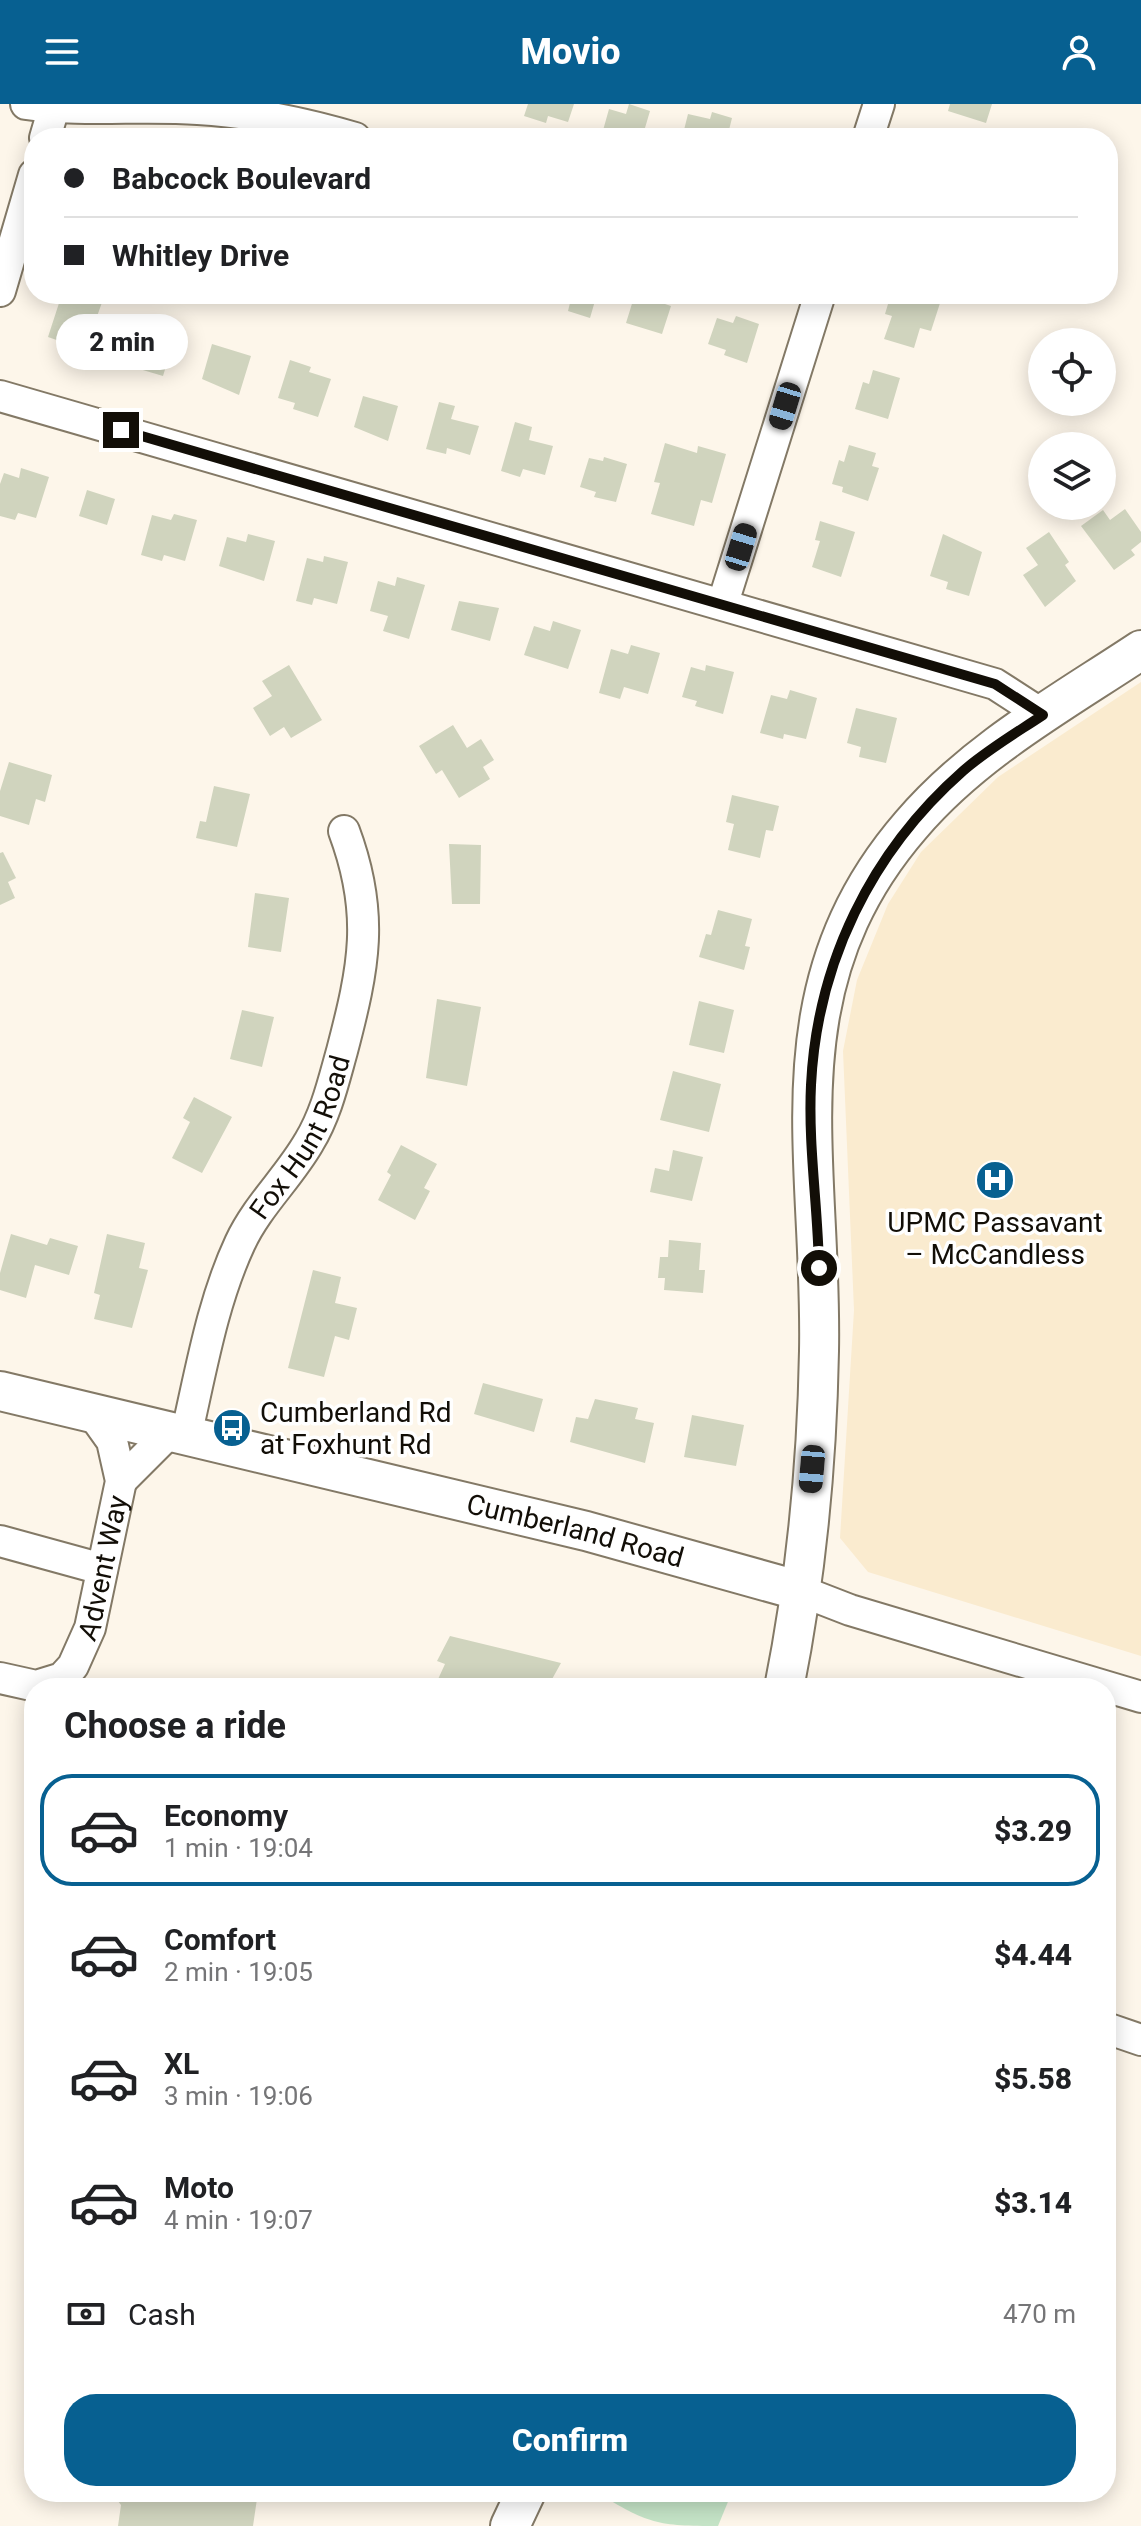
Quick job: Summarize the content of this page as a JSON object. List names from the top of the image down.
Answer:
{
  "streets": {
    "main road": ["Cumberland Road"],
    "street": ["Fox Hunt Road", "Advent Way"]
  },
  "crossings": [
    ["Fox Hunt Road", "Cumberland Road"],
    ["Fox Hunt Road", "Advent Way"],
    ["Cumberland Road", "Advent Way"]
  ],
  "places": {
    "hospital": ["UPMC Passavant – McCandless"],
    "bus stop": ["Cumberland Rd at Foxhunt Rd"]
  },
  "page": {
    "header": "Movio",
    "banner": ["Babcock Boulevard", "Whitley Drive"],
    "bubble": "2 min",
    "heading": "Choose a ride",
    "list": [
      {
        "name": "Economy",
        "note": "1 min · 19:04",
        "value": "$3.29"
      },
      {
        "name": "Comfort",
        "note": "2 min · 19:05",
        "value": "$4.44"
      },
      {
        "name": "XL",
        "note": "3 min · 19:06",
        "value": "$5.58"
      },
      {
        "name": "Moto",
        "note": "4 min · 19:07",
        "value": "$3.14"
      }
    ],
    "pay": ["Cash", "470 m"],
    "buttons": "Confirm"
  }
}
